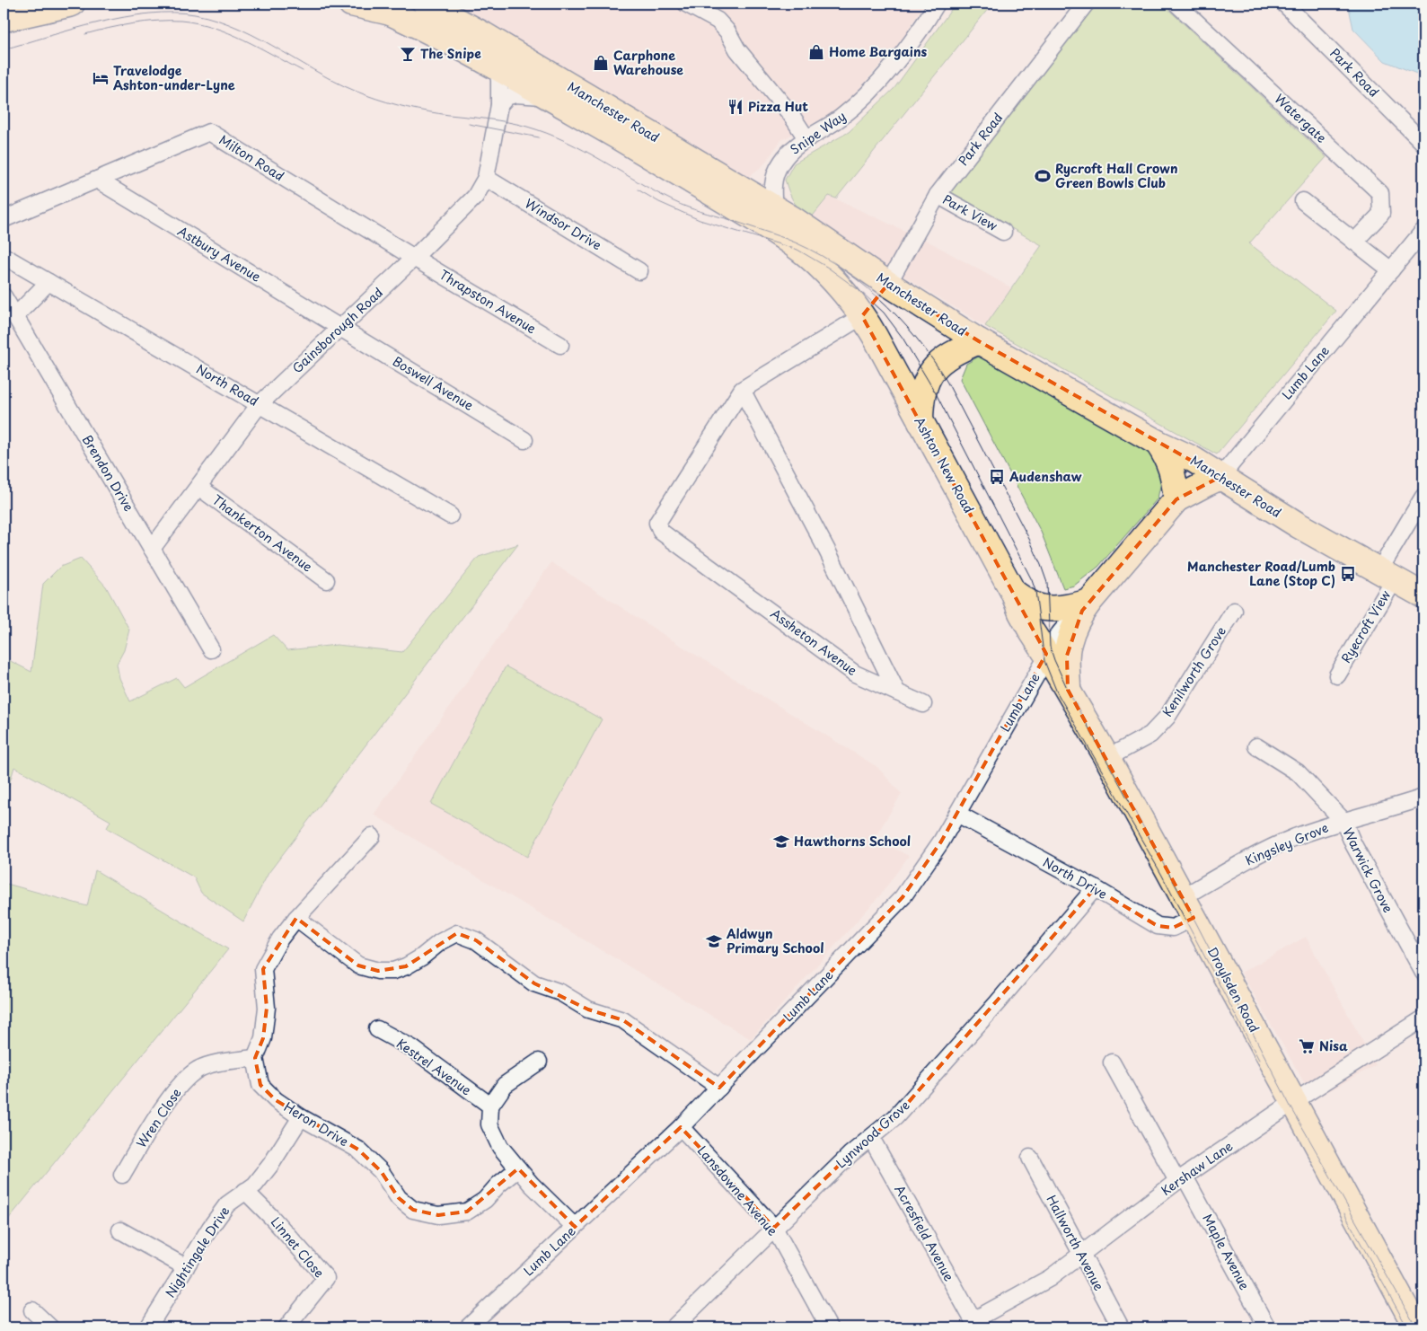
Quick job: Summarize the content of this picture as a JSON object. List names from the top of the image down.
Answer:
{
  "streets": {
    "main road": [
      "Manchester Road",
      "Lumb Lane",
      "Ashton New Road",
      "Droylsden Road"
    ],
    "street": [
      "Park Road",
      "Watergate",
      "Snipe Way",
      "Milton Road",
      "Park View",
      "Windsor Drive",
      "Astbury Avenue",
      "Thrapston Avenue",
      "Gainsborough Road",
      "Boswell Avenue",
      "North Road",
      "Brendon Drive",
      "Thankerton Avenue",
      "Ryecroft View",
      "Assheton Avenue",
      "Kenilworth Grove",
      "Kingsley Grove",
      "Warwick Grove",
      "North Drive",
      "Kestrel Avenue",
      "Wren Close",
      "Heron Drive",
      "Lynwood Grove",
      "Kershaw Lane",
      "Lansdowne Avenue",
      "Acresfield Avenue",
      "Hallworth Avenue",
      "Linnet Close",
      "Nightingale Drive",
      "Maple Avenue"
    ]
  },
  "crossings": [
    ["Park Road", "Manchester Road"],
    ["Park Road", "Park View"],
    ["Manchester Road", "Snipe Way"],
    ["Manchester Road", "Gainsborough Road"],
    ["Manchester Road", "Lumb Lane"],
    ["Manchester Road", "Ashton New Road"],
    ["Manchester Road", "Ryecroft View"],
    ["Milton Road", "Astbury Avenue"],
    ["Milton Road", "Thrapston Avenue"],
    ["Milton Road", "Gainsborough Road"],
    ["Windsor Drive", "Gainsborough Road"],
    ["Astbury Avenue", "Gainsborough Road"],
    ["Astbury Avenue", "Boswell Avenue"],
    ["Thrapston Avenue", "Gainsborough Road"],
    ["Gainsborough Road", "Boswell Avenue"],
    ["Gainsborough Road", "North Road"],
    ["Gainsborough Road", "Brendon Drive"],
    ["Gainsborough Road", "Thankerton Avenue"],
    ["Lumb Lane", "Ashton New Road"],
    ["Lumb Lane", "North Drive"],
    ["Lumb Lane", "Droylsden Road"],
    ["Lumb Lane", "Lansdowne Avenue"],
    ["Ashton New Road", "Assheton Avenue"],
    ["Ashton New Road", "Droylsden Road"],
    ["Kenilworth Grove", "Droylsden Road"],
    ["Kingsley Grove", "Warwick Grove"],
    ["Kingsley Grove", "North Drive"],
    ["Kingsley Grove", "Droylsden Road"],
    ["North Drive", "Droylsden Road"],
    ["North Drive", "Lynwood Grove"],
    ["Droylsden Road", "Kershaw Lane"],
    ["Wren Close", "Heron Drive"],
    ["Heron Drive", "Nightingale Drive"],
    ["Lynwood Grove", "Lansdowne Avenue"],
    ["Lynwood Grove", "Acresfield Avenue"],
    ["Kershaw Lane", "Acresfield Avenue"],
    ["Kershaw Lane", "Hallworth Avenue"],
    ["Kershaw Lane", "Maple Avenue"],
    ["Linnet Close", "Nightingale Drive"]
  ],
  "places": {
    "shop": ["Home Bargains", "Carphone Warehouse"],
    "bar": ["The Snipe"],
    "hotel": ["Travelodge Ashton-under-Lyne"],
    "restaurant": ["Pizza Hut"],
    "sports": ["Rycroft Hall Crown Green Bowls Club"],
    "bus stop": ["Audenshaw", "Manchester Road/Lumb Lane (Stop C)"],
    "school or university": ["Hawthorns School", "Aldwyn Primary School"],
    "supermarket": ["Nisa"]
  }
}
